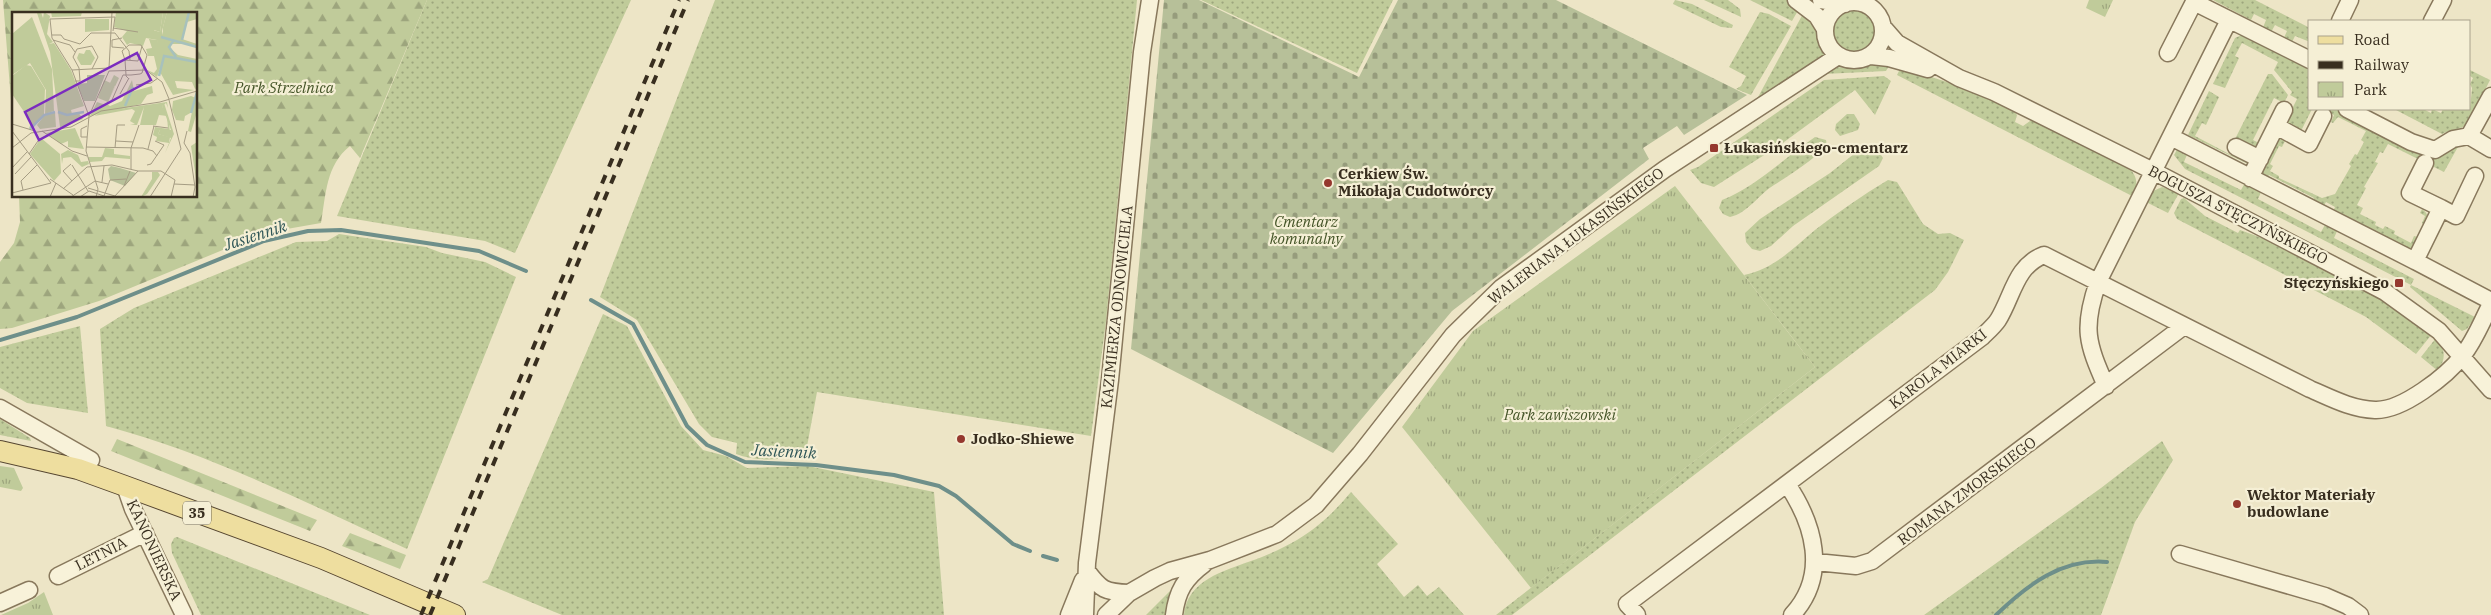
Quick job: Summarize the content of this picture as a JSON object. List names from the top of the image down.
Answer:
{
  "streets": {
    "main road": ["35"],
    "street": [
      "BOGUSZA STĘCZYŃSKIEGO",
      "WALERIANA ŁUKASIŃSKIEGO",
      "KAZIMIERZA ODNOWICIELA",
      "KAROLA MIARKI",
      "ROMANA ZMORSKIEGO",
      "KANONIERSKA",
      "LETNIA"
    ]
  },
  "crossings": [
    ["BOGUSZA STĘCZYŃSKIEGO", "WALERIANA ŁUKASIŃSKIEGO"],
    ["35", "KANONIERSKA"],
    ["KANONIERSKA", "LETNIA"]
  ],
  "water": ["Jasiennik"],
  "parks": ["Park Strzelnica", "Cmentarz komunalny", "Park zawiszowski"],
  "places": {
    "transit": ["Łukasińskiego-cmentarz", "Stęczyńskiego"],
    "other": ["Cerkiew Św. Mikołaja Cudotwórcy", "Jodko-Shiewe", "Wektor Materiały budowlane"]
  },
  "legend": ["Road", "Railway", "Park"]
}
